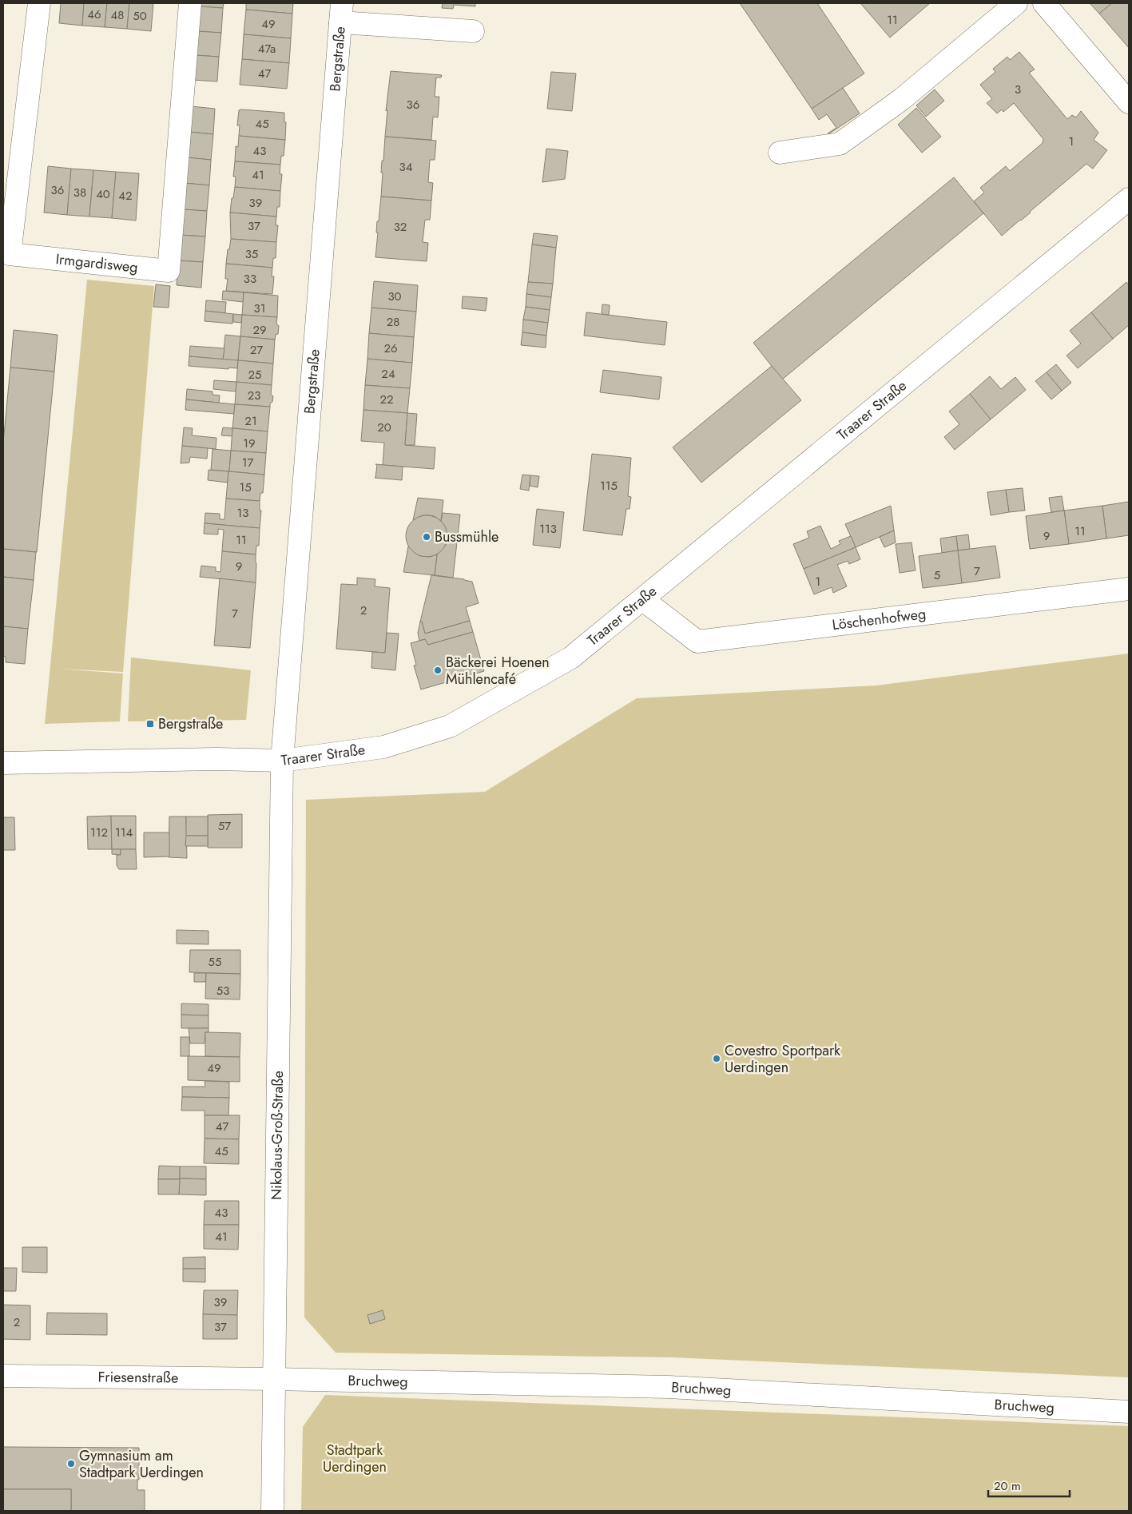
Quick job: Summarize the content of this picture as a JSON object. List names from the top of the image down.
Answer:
{
  "streets": {
    "street": [
      "Bergstraße",
      "Irmgardisweg",
      "Traarer Straße",
      "Löschenhofweg",
      "Nikolaus-Groß-Straße",
      "Friesenstraße",
      "Bruchweg"
    ]
  },
  "crossings": [
    ["Bergstraße", "Traarer Straße"],
    ["Bergstraße", "Nikolaus-Groß-Straße"],
    ["Traarer Straße", "Löschenhofweg"],
    ["Traarer Straße", "Nikolaus-Groß-Straße"],
    ["Nikolaus-Groß-Straße", "Friesenstraße"],
    ["Nikolaus-Groß-Straße", "Bruchweg"],
    ["Friesenstraße", "Bruchweg"]
  ],
  "parks": ["Stadtpark Uerdingen"],
  "places": {
    "other": [
      "Bussmühle",
      "Bäckerei Hoenen Mühlencafé",
      "Covestro Sportpark Uerdingen",
      "Gymnasium am Stadtpark Uerdingen"
    ],
    "transit": ["Bergstraße"]
  },
  "house_numbers": [
    "46",
    "48",
    "50",
    "11",
    "49",
    "47a",
    "47",
    "3",
    "36",
    "45",
    "1",
    "43",
    "34",
    "41",
    "36",
    "38",
    "40",
    "42",
    "39",
    "37",
    "32",
    "35",
    "33",
    "30",
    "31",
    "28",
    "29",
    "26",
    "27",
    "24",
    "25",
    "23",
    "22",
    "21",
    "20",
    "19",
    "17",
    "115",
    "15",
    "13",
    "113",
    "11",
    "9",
    "11",
    "9",
    "7",
    "5",
    "1",
    "2",
    "7",
    "57",
    "112",
    "114",
    "55",
    "53",
    "49",
    "47",
    "45",
    "43",
    "41",
    "39",
    "2",
    "37"
  ],
  "scale_bar": "20 m"
}
